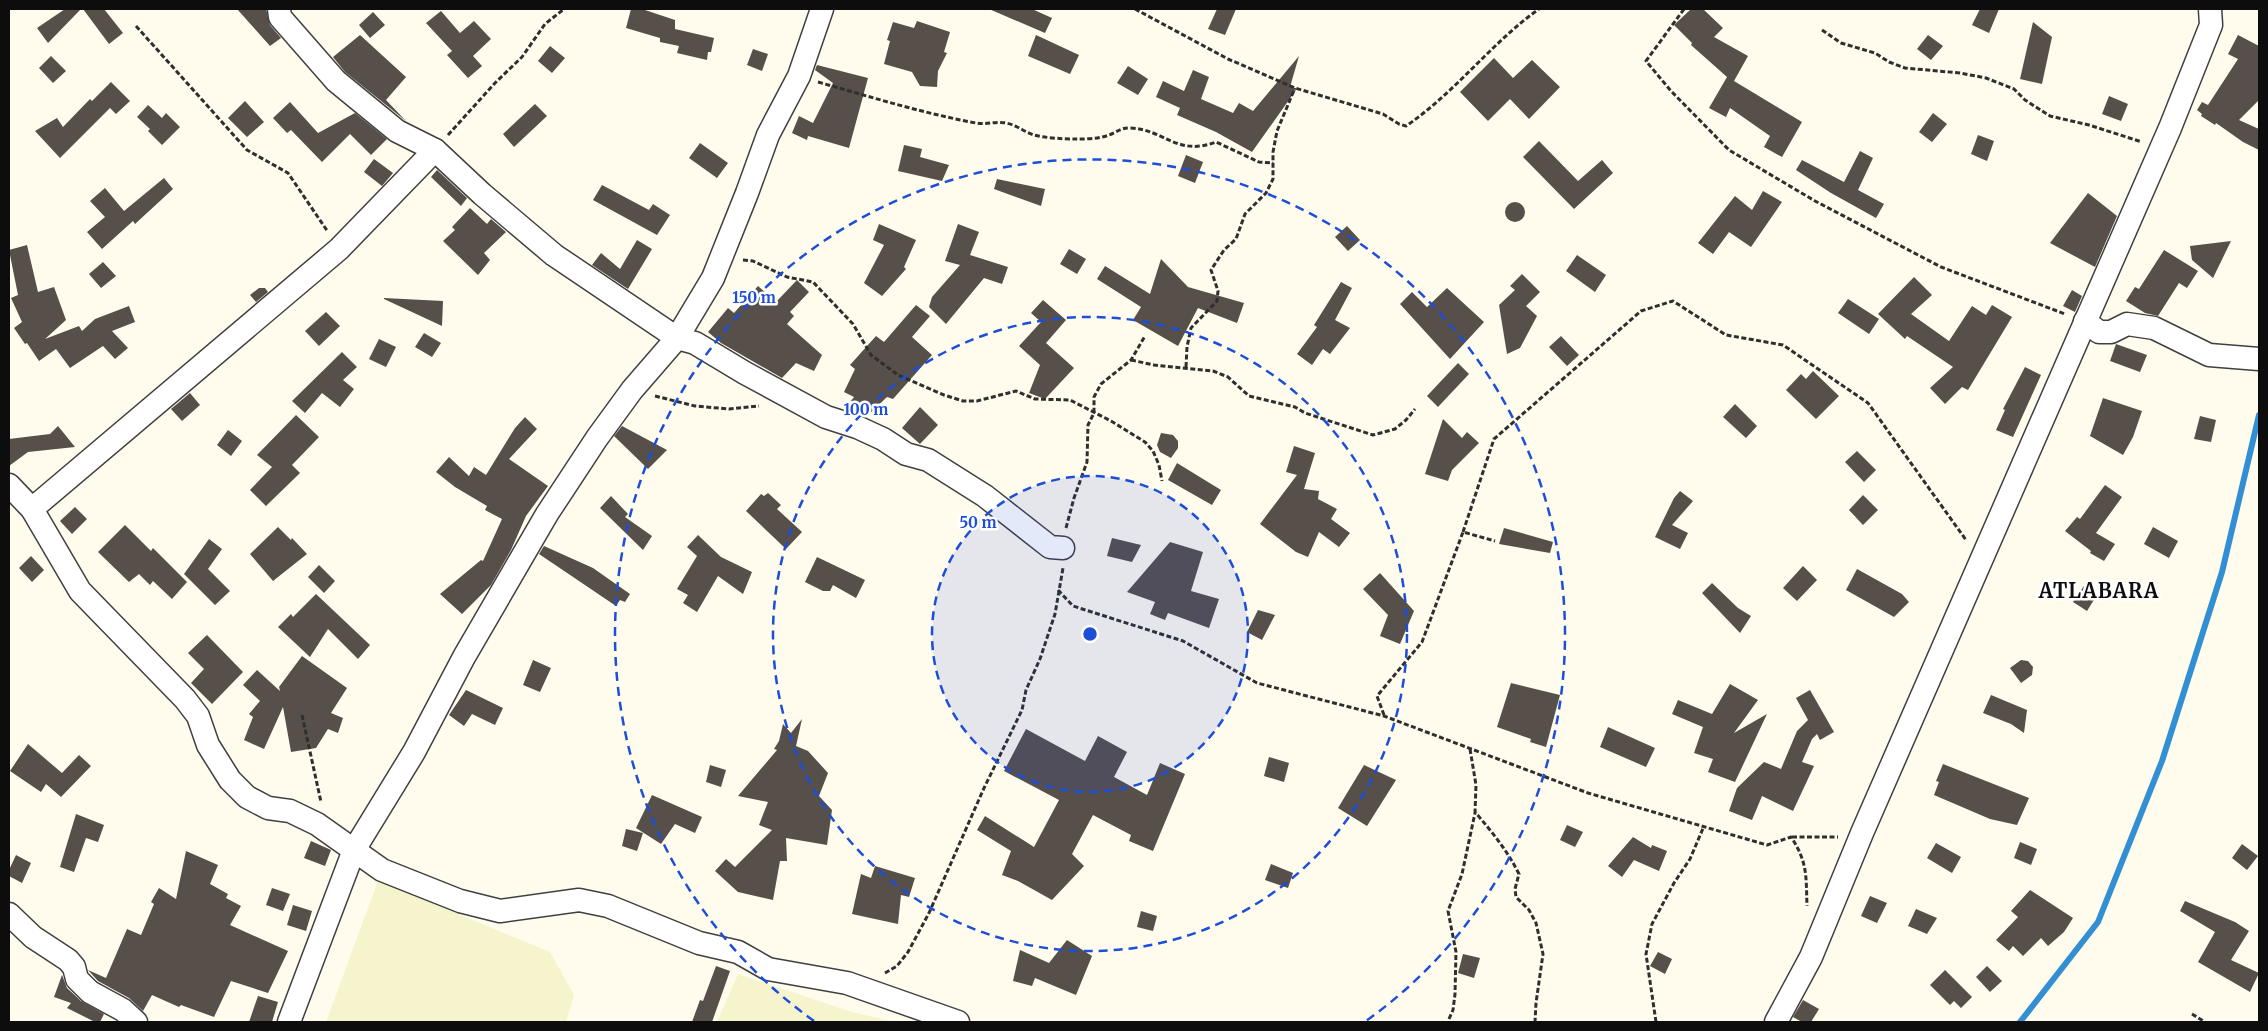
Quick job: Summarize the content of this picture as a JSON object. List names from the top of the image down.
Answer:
{
  "districts": ["ATLABARA"],
  "rings": ["150 m", "100 m", "50 m"]
}
